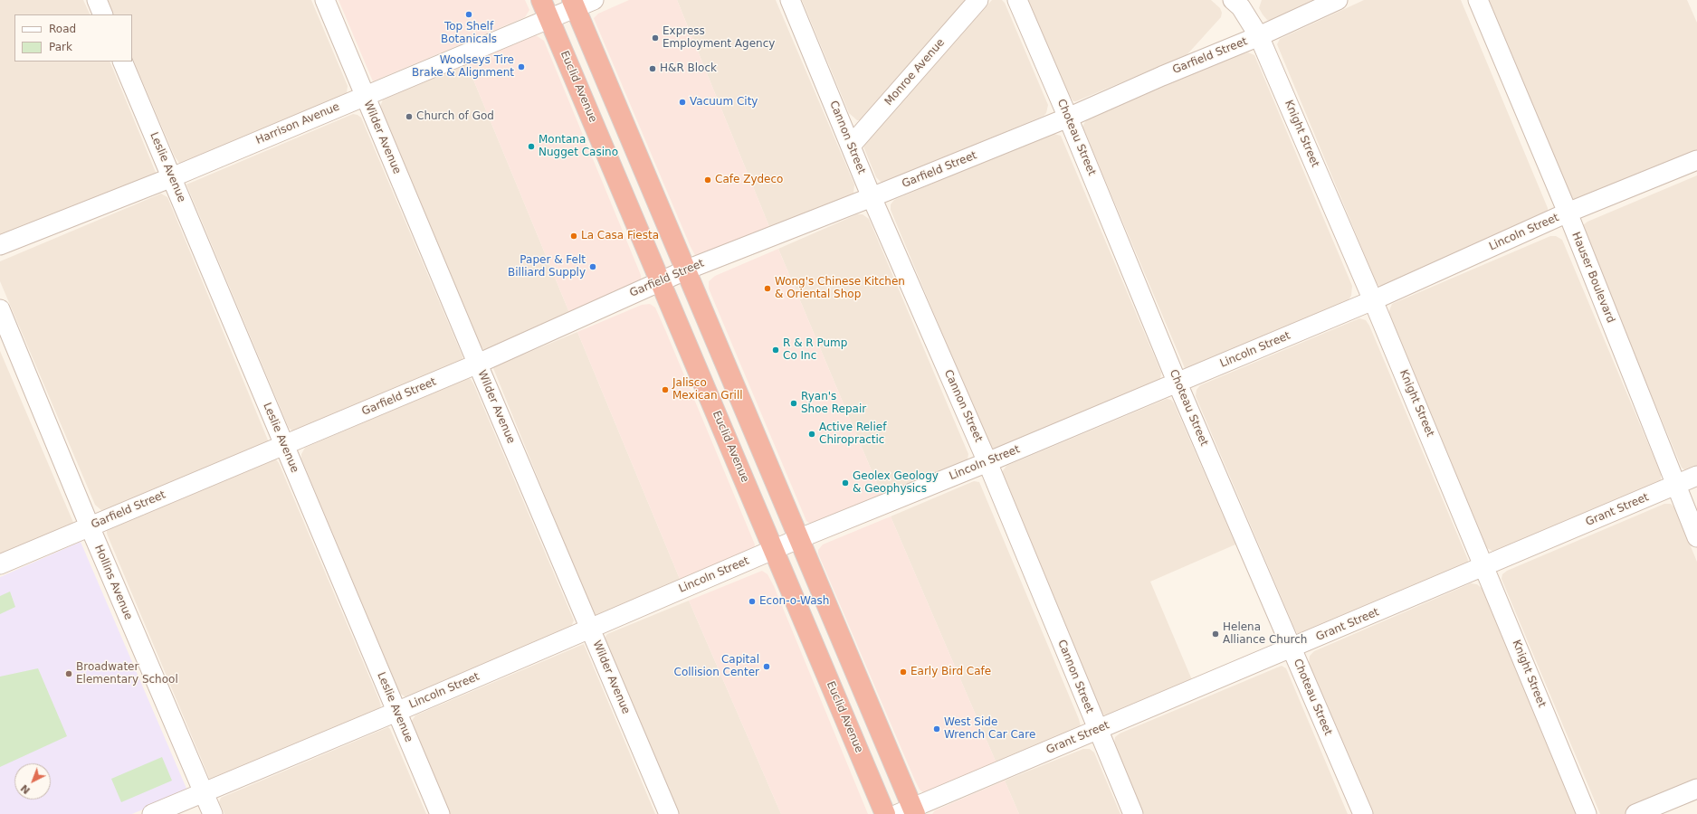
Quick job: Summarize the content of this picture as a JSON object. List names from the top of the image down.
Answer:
{
  "streets": {
    "highway": ["Euclid Avenue"],
    "street": [
      "Garfield Street",
      "Monroe Avenue",
      "Harrison Avenue",
      "Knight Street",
      "Wilder Avenue",
      "Cannon Street",
      "Choteau Street",
      "Leslie Avenue",
      "Lincoln Street",
      "Hauser Boulevard",
      "Grant Street",
      "Hollins Avenue"
    ]
  },
  "crossings": [
    ["Garfield Street", "Euclid Avenue"],
    ["Garfield Street", "Knight Street"],
    ["Garfield Street", "Wilder Avenue"],
    ["Garfield Street", "Cannon Street"],
    ["Garfield Street", "Choteau Street"],
    ["Garfield Street", "Leslie Avenue"],
    ["Garfield Street", "Hollins Avenue"],
    ["Monroe Avenue", "Cannon Street"],
    ["Euclid Avenue", "Harrison Avenue"],
    ["Euclid Avenue", "Lincoln Street"],
    ["Harrison Avenue", "Wilder Avenue"],
    ["Harrison Avenue", "Leslie Avenue"],
    ["Knight Street", "Lincoln Street"],
    ["Knight Street", "Grant Street"],
    ["Wilder Avenue", "Lincoln Street"],
    ["Cannon Street", "Lincoln Street"],
    ["Cannon Street", "Grant Street"],
    ["Choteau Street", "Lincoln Street"],
    ["Choteau Street", "Grant Street"],
    ["Leslie Avenue", "Lincoln Street"],
    ["Lincoln Street", "Hauser Boulevard"],
    ["Lincoln Street", "Hollins Avenue"],
    ["Hauser Boulevard", "Grant Street"]
  ],
  "places": [
    "Top Shelf Botanicals",
    "Express Employment Agency",
    "Woolseys Tire Brake & Alignment",
    "H&R Block",
    "Vacuum City",
    "Church of God",
    "Montana Nugget Casino",
    "Cafe Zydeco",
    "La Casa Fiesta",
    "Paper & Felt Billiard Supply",
    "Wong's Chinese Kitchen & Oriental Shop",
    "R & R Pump Co Inc",
    "Jalisco Mexican Grill",
    "Ryan's Shoe Repair",
    "Active Relief Chiropractic",
    "Geolex Geology & Geophysics",
    "Econ-o-Wash",
    "Helena Alliance Church",
    "Capital Collision Center",
    "Early Bird Cafe",
    "Broadwater Elementary School",
    "West Side Wrench Car Care"
  ],
  "legend": ["Road", "Park"],
  "north": "bottom left"
}
